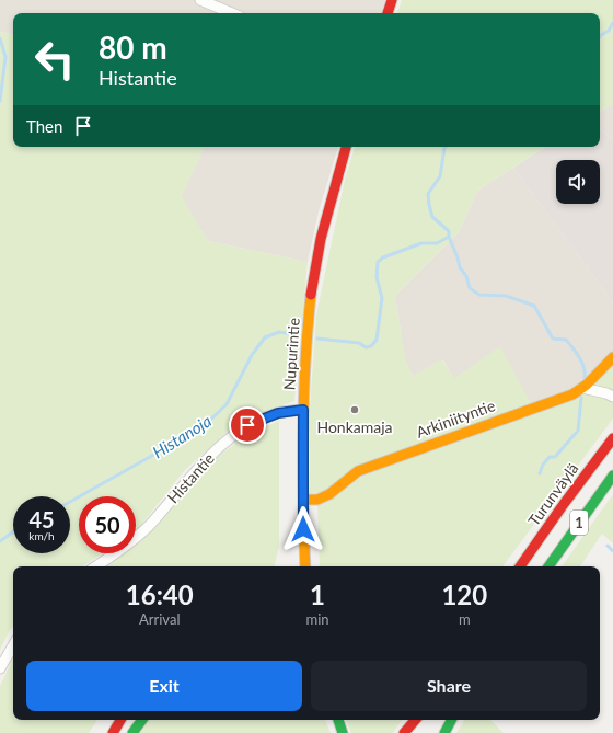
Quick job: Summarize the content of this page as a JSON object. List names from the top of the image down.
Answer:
{
  "streets": {
    "main road": [
      "Nupurintie",
      "Arkiniityntie",
      "Turunväylä",
      "1"
    ],
    "street": ["Histantie"]
  },
  "crossings": [
    ["Nupurintie", "Arkiniityntie"],
    ["Nupurintie", "Histantie"]
  ],
  "water": ["Histanoja"],
  "places": ["Honkamaja"],
  "page": {
    "turn": ["80 m", "Histantie"],
    "then": "Then",
    "speed": "45 km/h",
    "limit": "50",
    "eta": [
      "16:40",
      "Arrival",
      "1",
      "min",
      "120",
      "m"
    ],
    "buttons": ["Exit", "Share"]
  }
}
